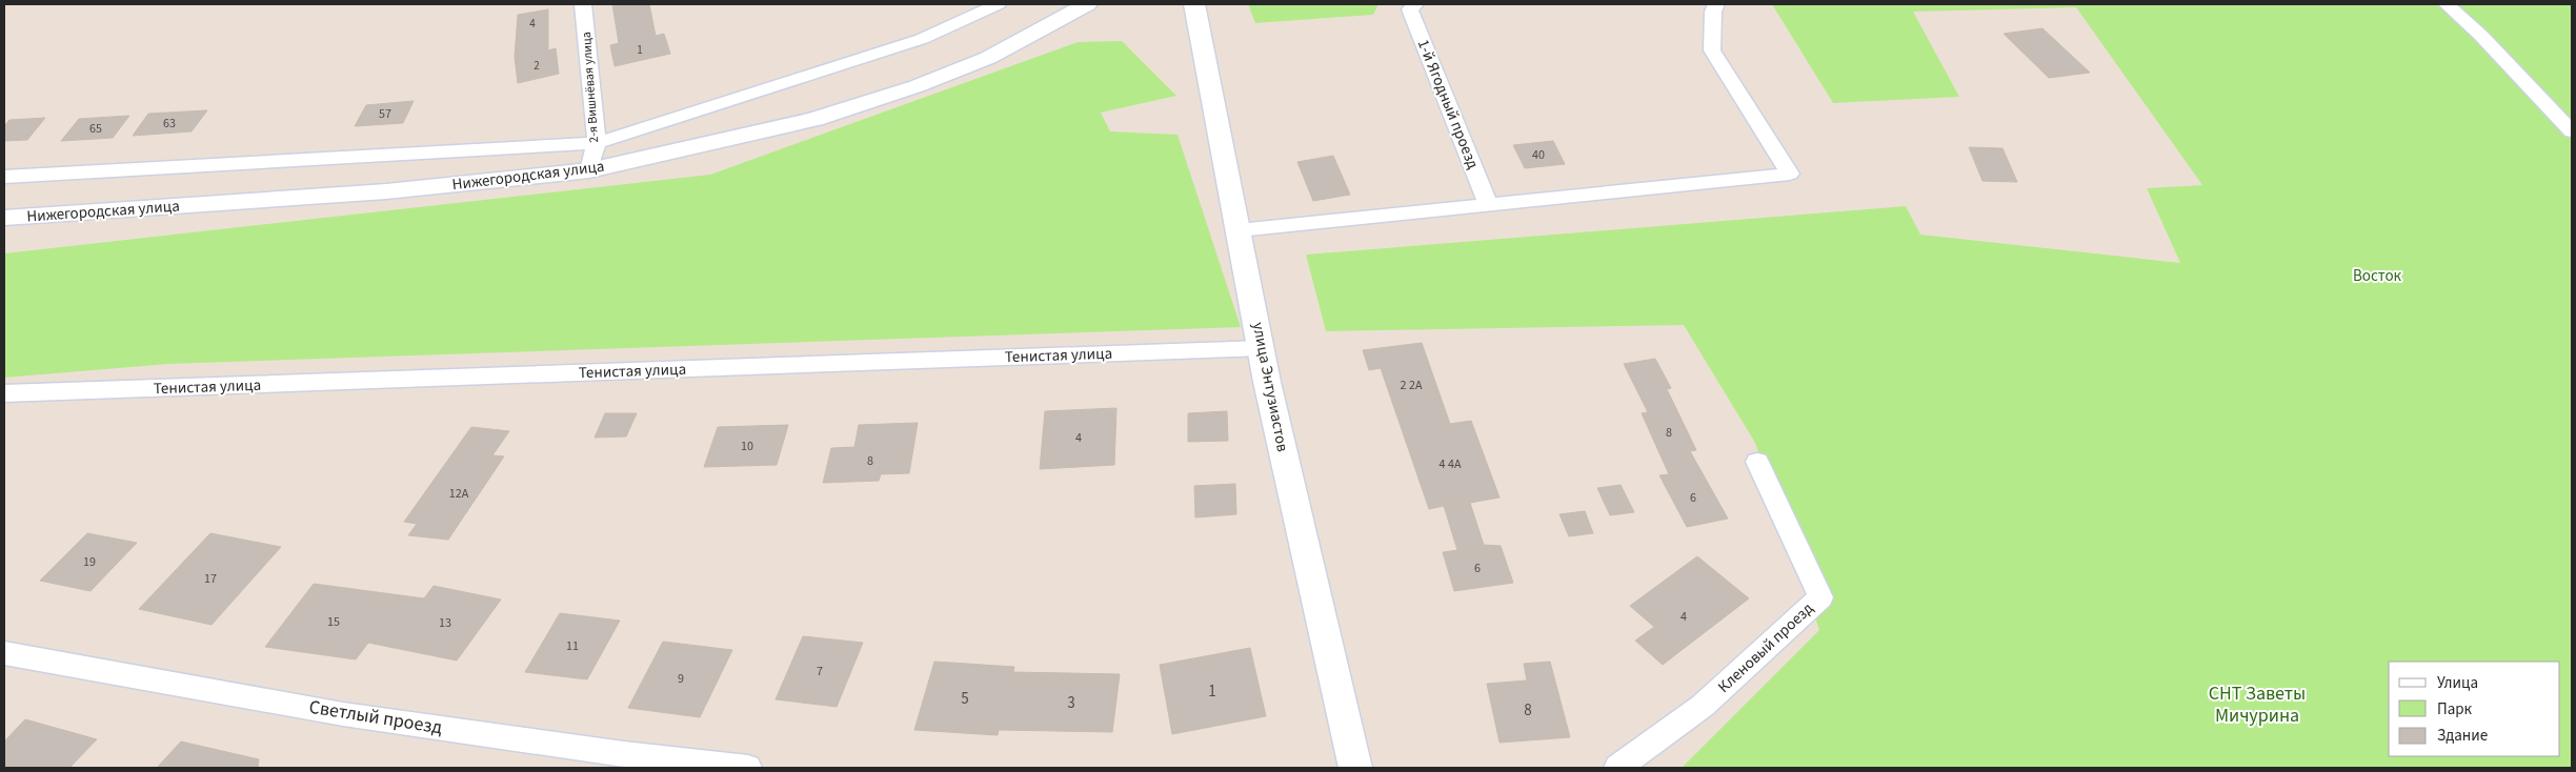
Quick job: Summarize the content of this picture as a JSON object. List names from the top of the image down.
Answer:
{
  "streets": {
    "street": [
      "2-я Вишнёвая улица",
      "1-й Ягодный проезд",
      "Нижегородская улица",
      "Тенистая улица",
      "улица Энтузиастов",
      "Кленовый проезд",
      "Светлый проезд"
    ]
  },
  "crossings": [
    ["2-я Вишнёвая улица", "Нижегородская улица"],
    ["Тенистая улица", "улица Энтузиастов"]
  ],
  "parks": ["Восток", "СНТ Заветы Мичурина"],
  "house_numbers": [
    "4",
    "1",
    "2",
    "57",
    "63",
    "65",
    "40",
    "2 2А",
    "8",
    "4",
    "10",
    "8",
    "4 4А",
    "12А",
    "6",
    "19",
    "6",
    "17",
    "4",
    "15",
    "13",
    "11",
    "7",
    "9",
    "1",
    "5",
    "3",
    "8"
  ],
  "legend": ["Улица", "Парк", "Здание"]
}
